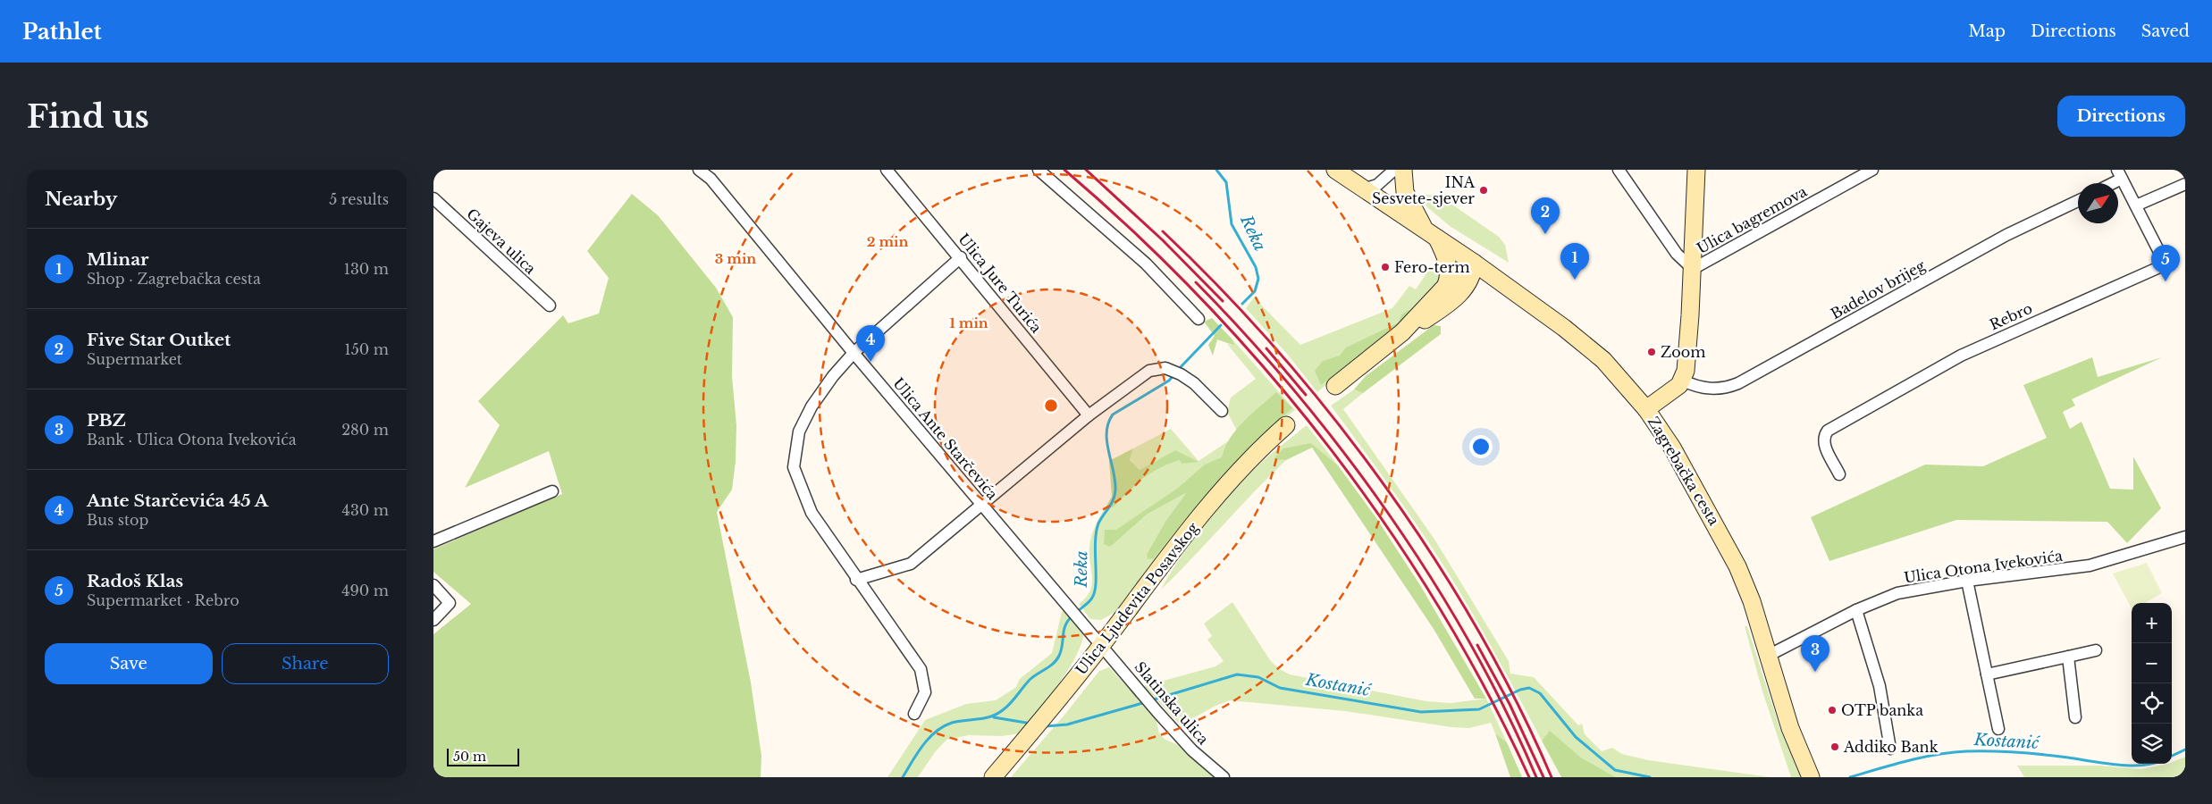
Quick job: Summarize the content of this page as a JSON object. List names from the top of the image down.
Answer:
{
  "streets": {
    "main road": ["Zagrebačka cesta", "Ulica Ljudevita Posavskog"],
    "street": [
      "Ulica bagremova",
      "Gajeva ulica",
      "Ulica Jure Turića",
      "Badelov brijeg",
      "Rebro",
      "Ulica Ante Starčevića",
      "Ulica Otona Ivekovića",
      "Slatinska ulica"
    ]
  },
  "crossings": [
    ["Ulica Ante Starčevića", "Ulica Ljudevita Posavskog"],
    ["Ulica Ante Starčevića", "Slatinska ulica"],
    ["Zagrebačka cesta", "Ulica Otona Ivekovića"],
    ["Ulica Ljudevita Posavskog", "Slatinska ulica"]
  ],
  "water": ["Reka", "Kostanić"],
  "places": [
    "INA Sesvete-sjever",
    "Fero-term",
    "Zoom",
    "OTP banka",
    "Addiko Bank"
  ],
  "scale_bar": "50 m",
  "north": "top right",
  "page": {
    "header": "Pathlet",
    "nav": ["Map", "Directions", "Saved"],
    "buttons": [
      "Directions",
      ["Save", "Share"]
    ],
    "title": "Find us",
    "heading": ["Nearby", "5 results"],
    "pins": [
      "2",
      "1",
      "5",
      "4",
      "3"
    ],
    "list": [
      {
        "mark": "1",
        "name": "Mlinar",
        "note": "Shop · Zagrebačka cesta",
        "value": "130 m"
      },
      {
        "mark": "2",
        "name": "Five Star Outket",
        "note": "Supermarket",
        "value": "150 m"
      },
      {
        "mark": "3",
        "name": "PBZ",
        "note": "Bank · Ulica Otona Ivekovića",
        "value": "280 m"
      },
      {
        "mark": "4",
        "name": "Ante Starčevića 45 A",
        "note": "Bus stop",
        "value": "430 m"
      },
      {
        "mark": "5",
        "name": "Radoš Klas",
        "note": "Supermarket · Rebro",
        "value": "490 m"
      }
    ],
    "map_buttons": ["+", "−"],
    "scale": "50 m"
  },
  "rings": ["2 min", "3 min", "1 min"]
}
